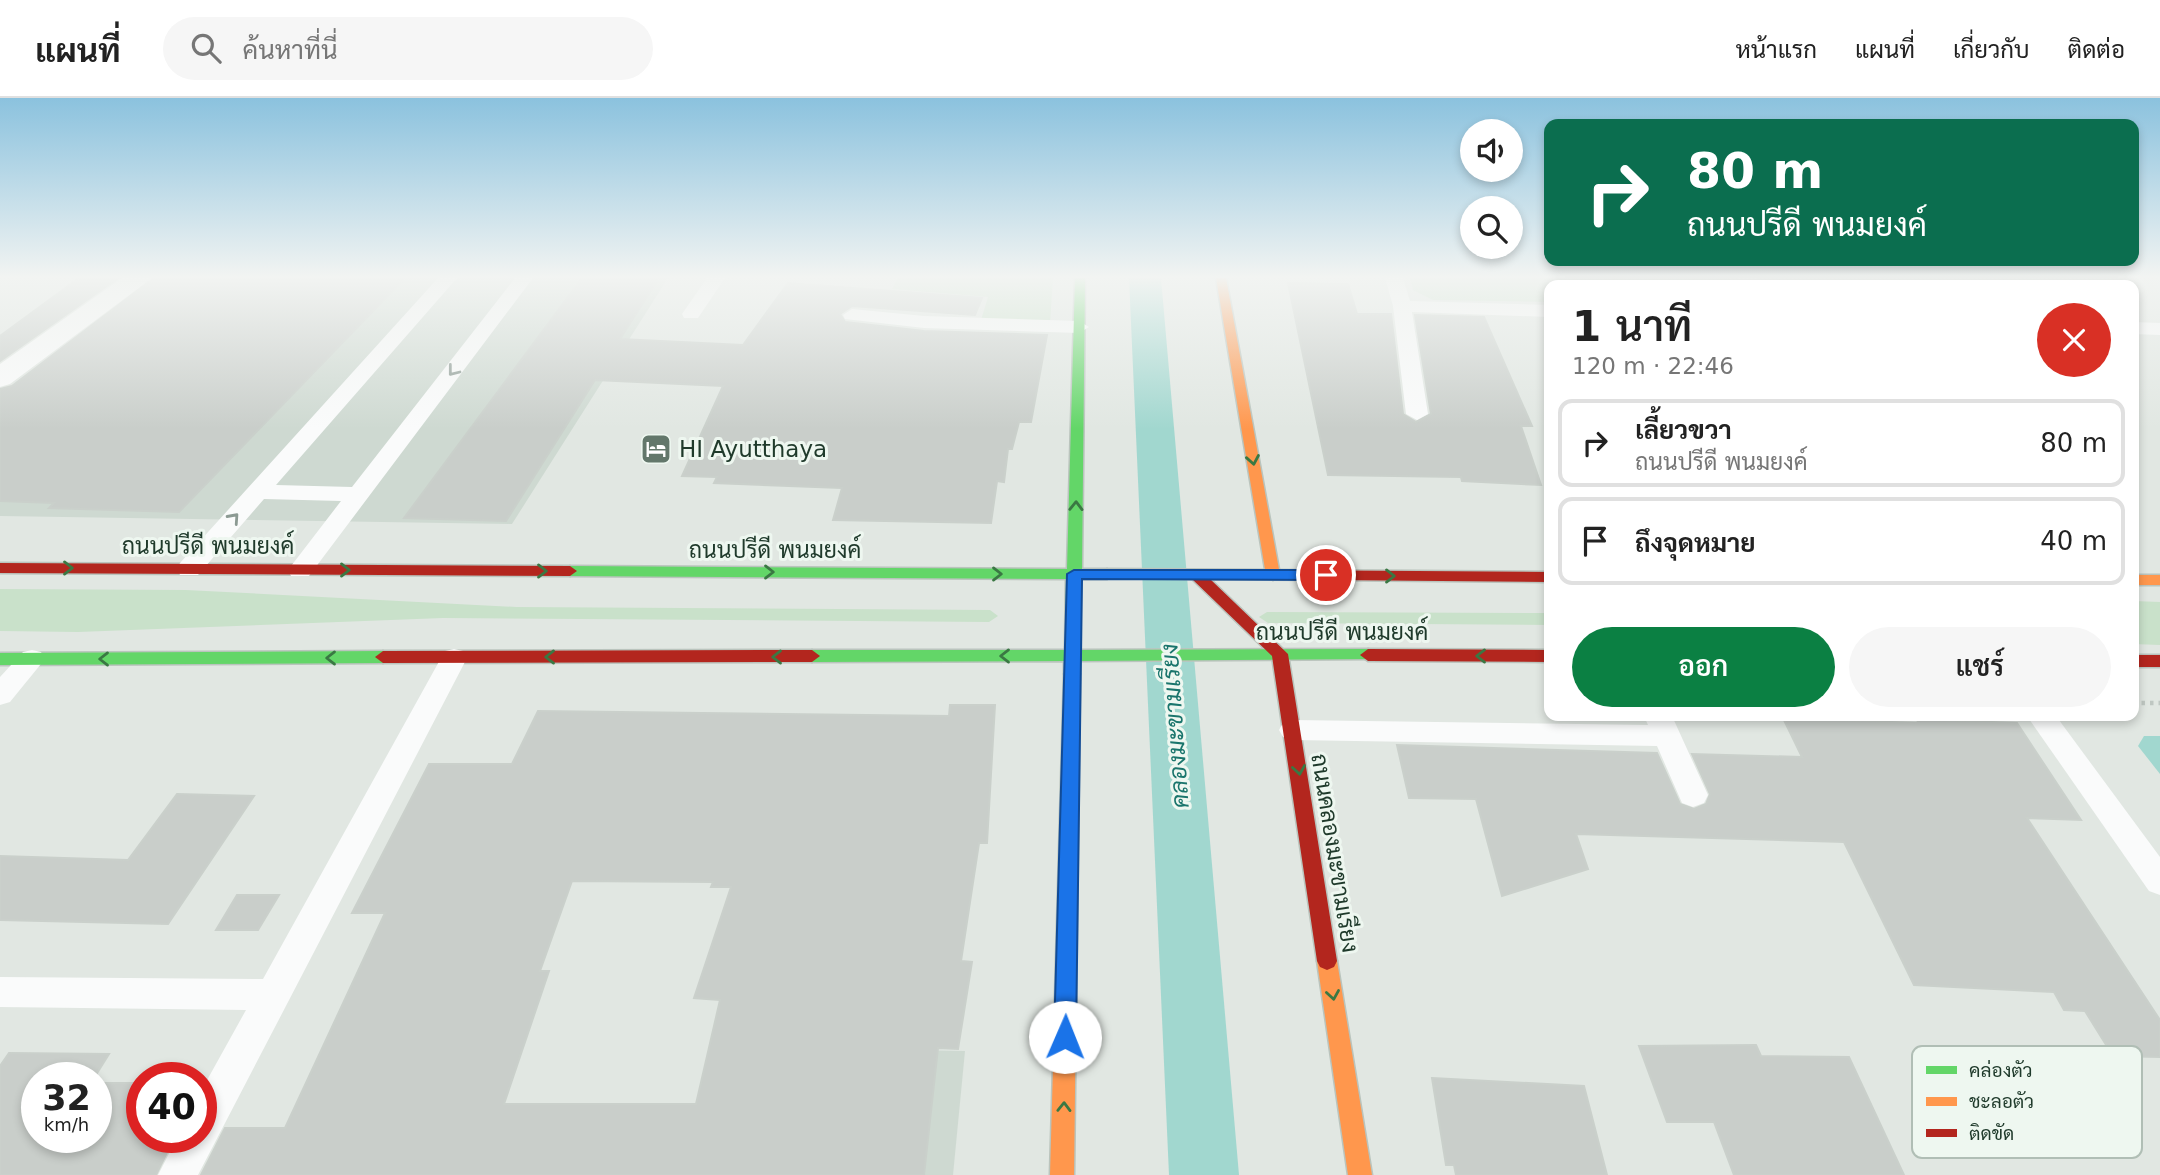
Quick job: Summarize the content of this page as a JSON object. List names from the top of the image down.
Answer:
{
  "streets": {
    "main road": ["ถนนปรีดี พนมยงค์", "ถนนคลองมะขามเรียง"]
  },
  "crossings": [
    ["ถนนปรีดี พนมยงค์", "ถนนคลองมะขามเรียง"]
  ],
  "one_way": ["ถนนคลองมะขามเรียง"],
  "water": ["คลองมะขามเรียง"],
  "places": {
    "hotel": ["HI Ayutthaya"]
  },
  "legend": ["คล่องตัว", "ชะลอตัว", "ติดขัด"],
  "page": {
    "header": "แผนที่",
    "search": "ค้นหาที่นี่",
    "nav": [
      "หน้าแรก",
      "แผนที่",
      "เกี่ยวกับ",
      "ติดต่อ"
    ],
    "turn": ["80 m", "ถนนปรีดี พนมยงค์"],
    "heading": ["1 นาที", "120 m · 22:46"],
    "list": [
      {
        "name": "เลี้ยวขวา",
        "note": "ถนนปรีดี พนมยงค์",
        "value": "80 m"
      },
      {
        "name": "ถึงจุดหมาย",
        "value": "40 m"
      }
    ],
    "buttons": ["ออก", "แชร์"],
    "speed": "32 km/h",
    "limit": "40"
  }
}
